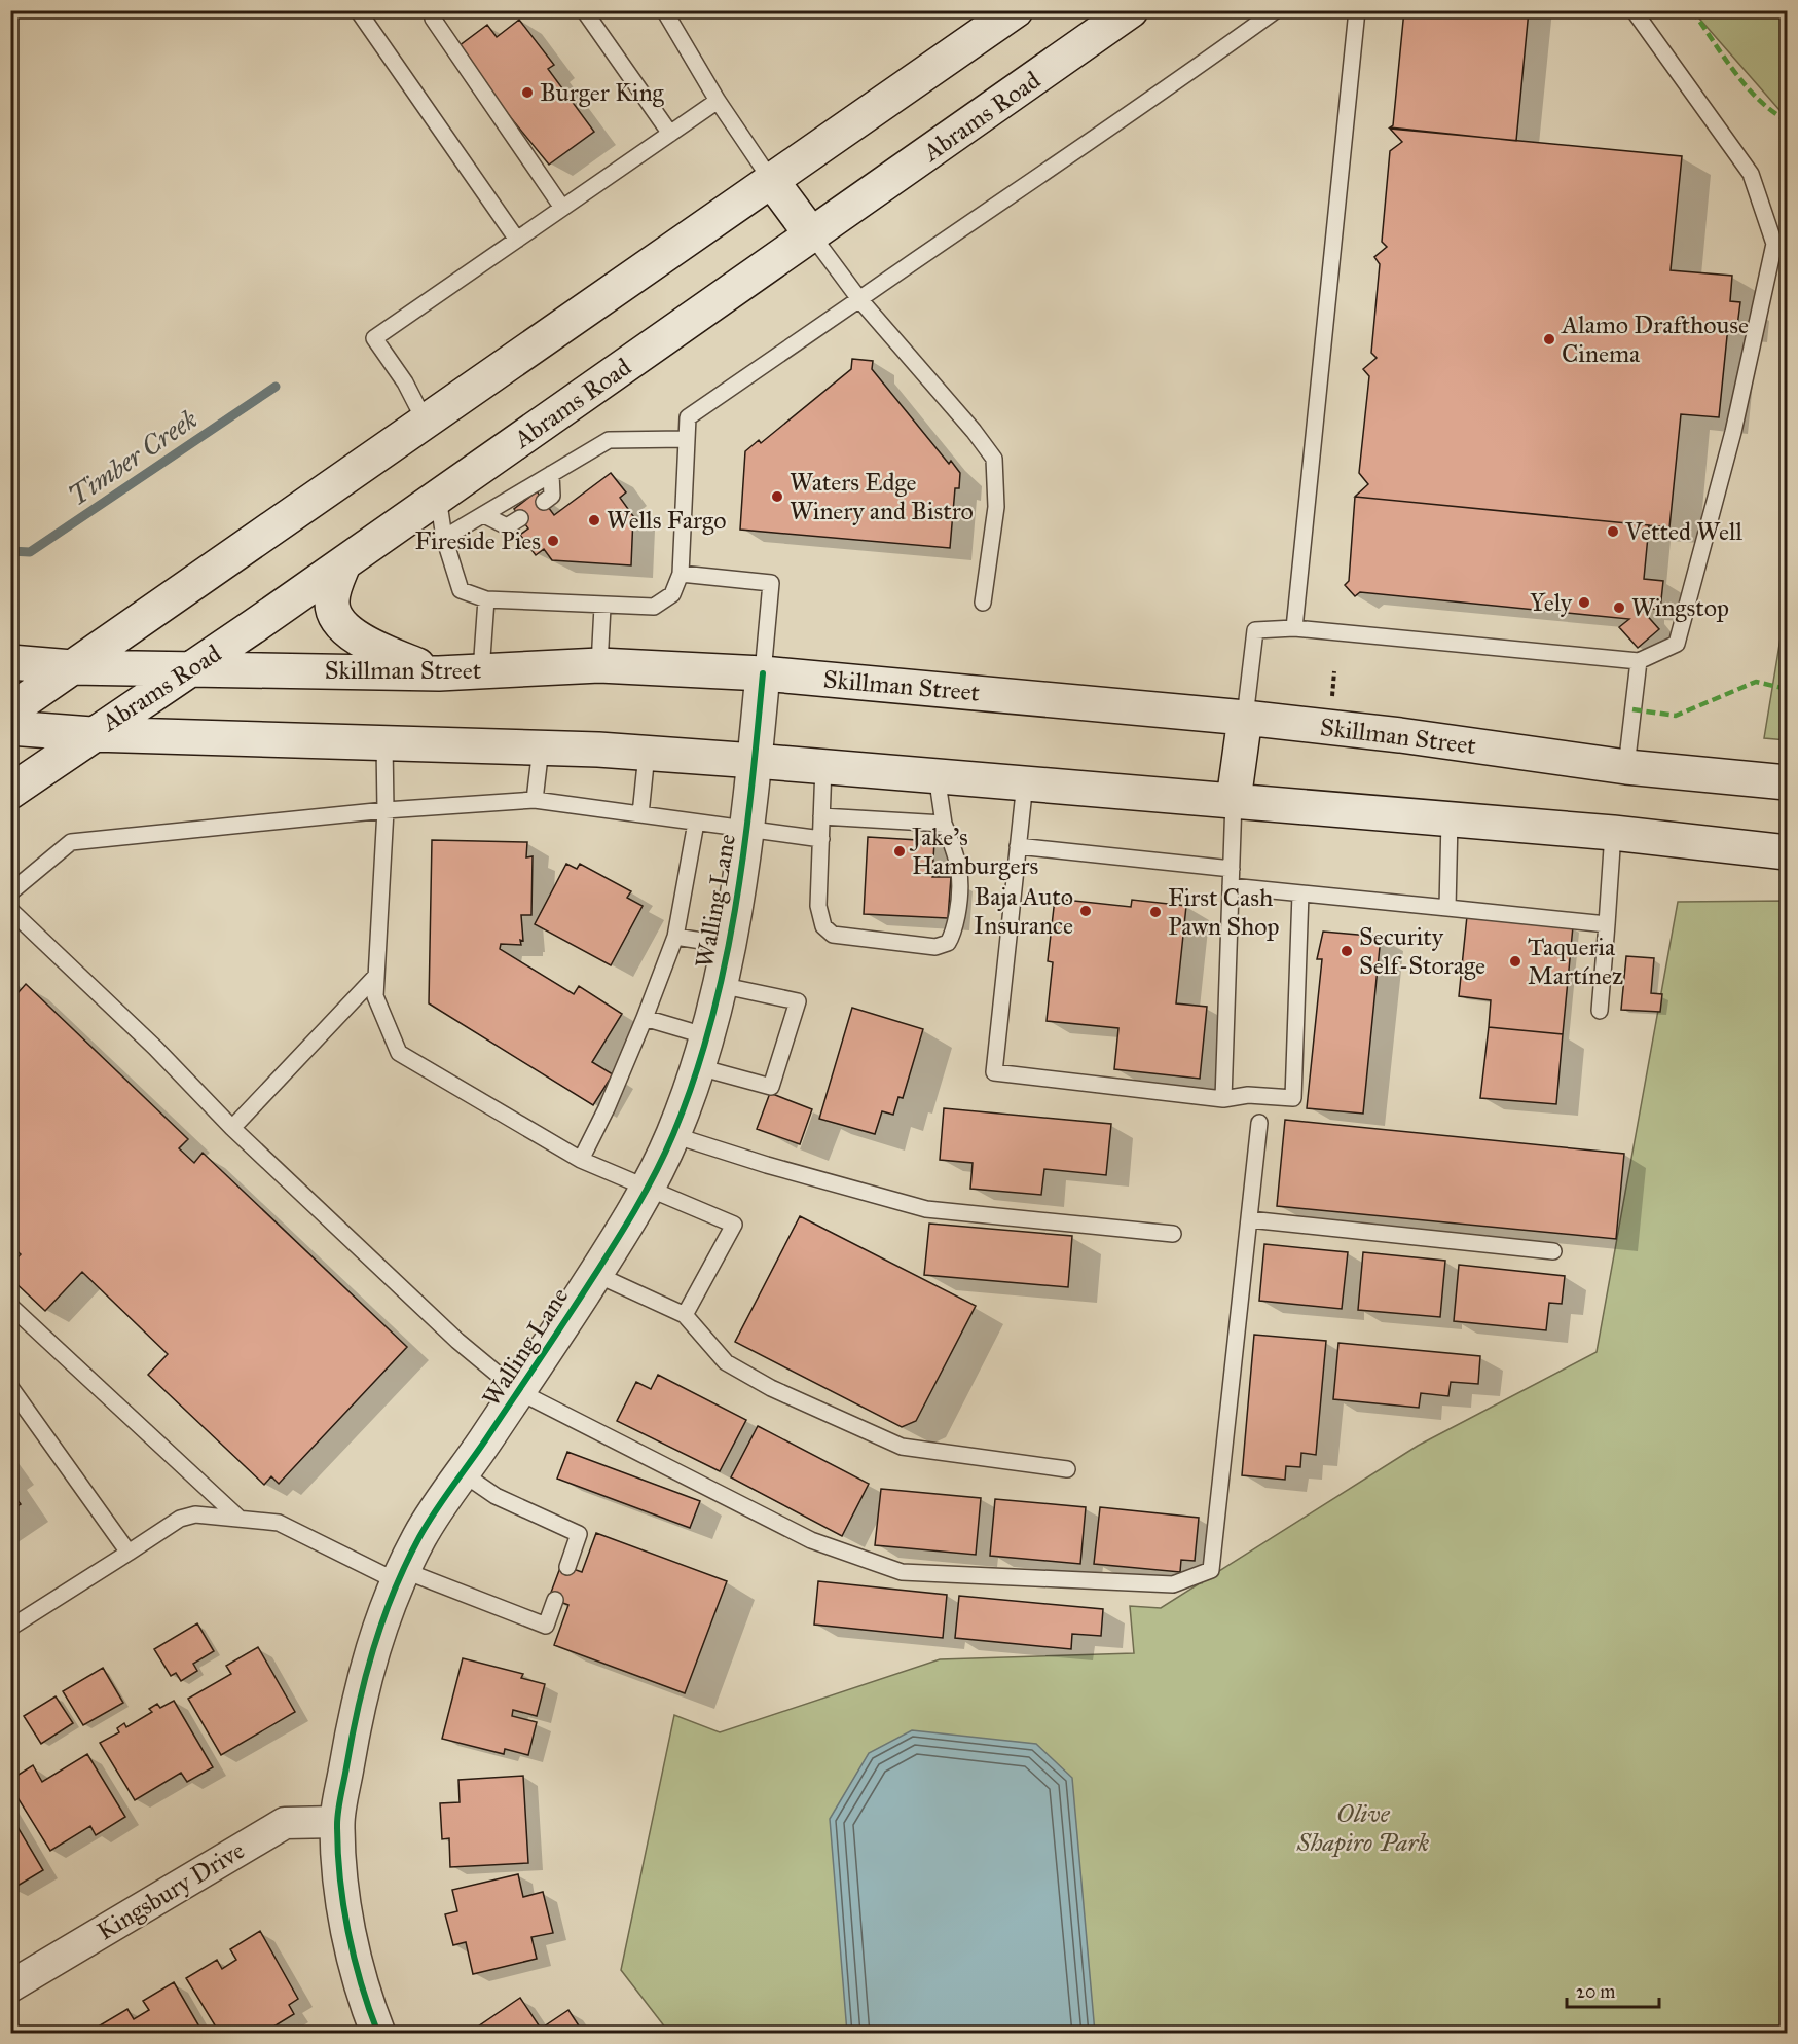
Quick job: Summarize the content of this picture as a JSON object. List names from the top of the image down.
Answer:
{
  "streets": {
    "main road": ["Abrams Road", "Skillman Street", "Walling Lane"],
    "street": ["Kingsbury Drive"]
  },
  "crossings": [
    ["Abrams Road", "Skillman Street"],
    ["Skillman Street", "Walling Lane"],
    ["Walling Lane", "Kingsbury Drive"]
  ],
  "water": ["Timber Creek"],
  "parks": ["Olive Shapiro Park"],
  "places": [
    "Burger King",
    "Alamo Drafthouse Cinema",
    "Waters Edge Winery and Bistro",
    "Wells Fargo",
    "Vetted Well",
    "Fireside Pies",
    "Yely",
    "Wingstop",
    "Jake's Hamburgers",
    "Baja Auto Insurance",
    "First Cash Pawn Shop",
    "Security Self-Storage",
    "Taqueria Martínez"
  ],
  "scale_bar": "20 m"
}
